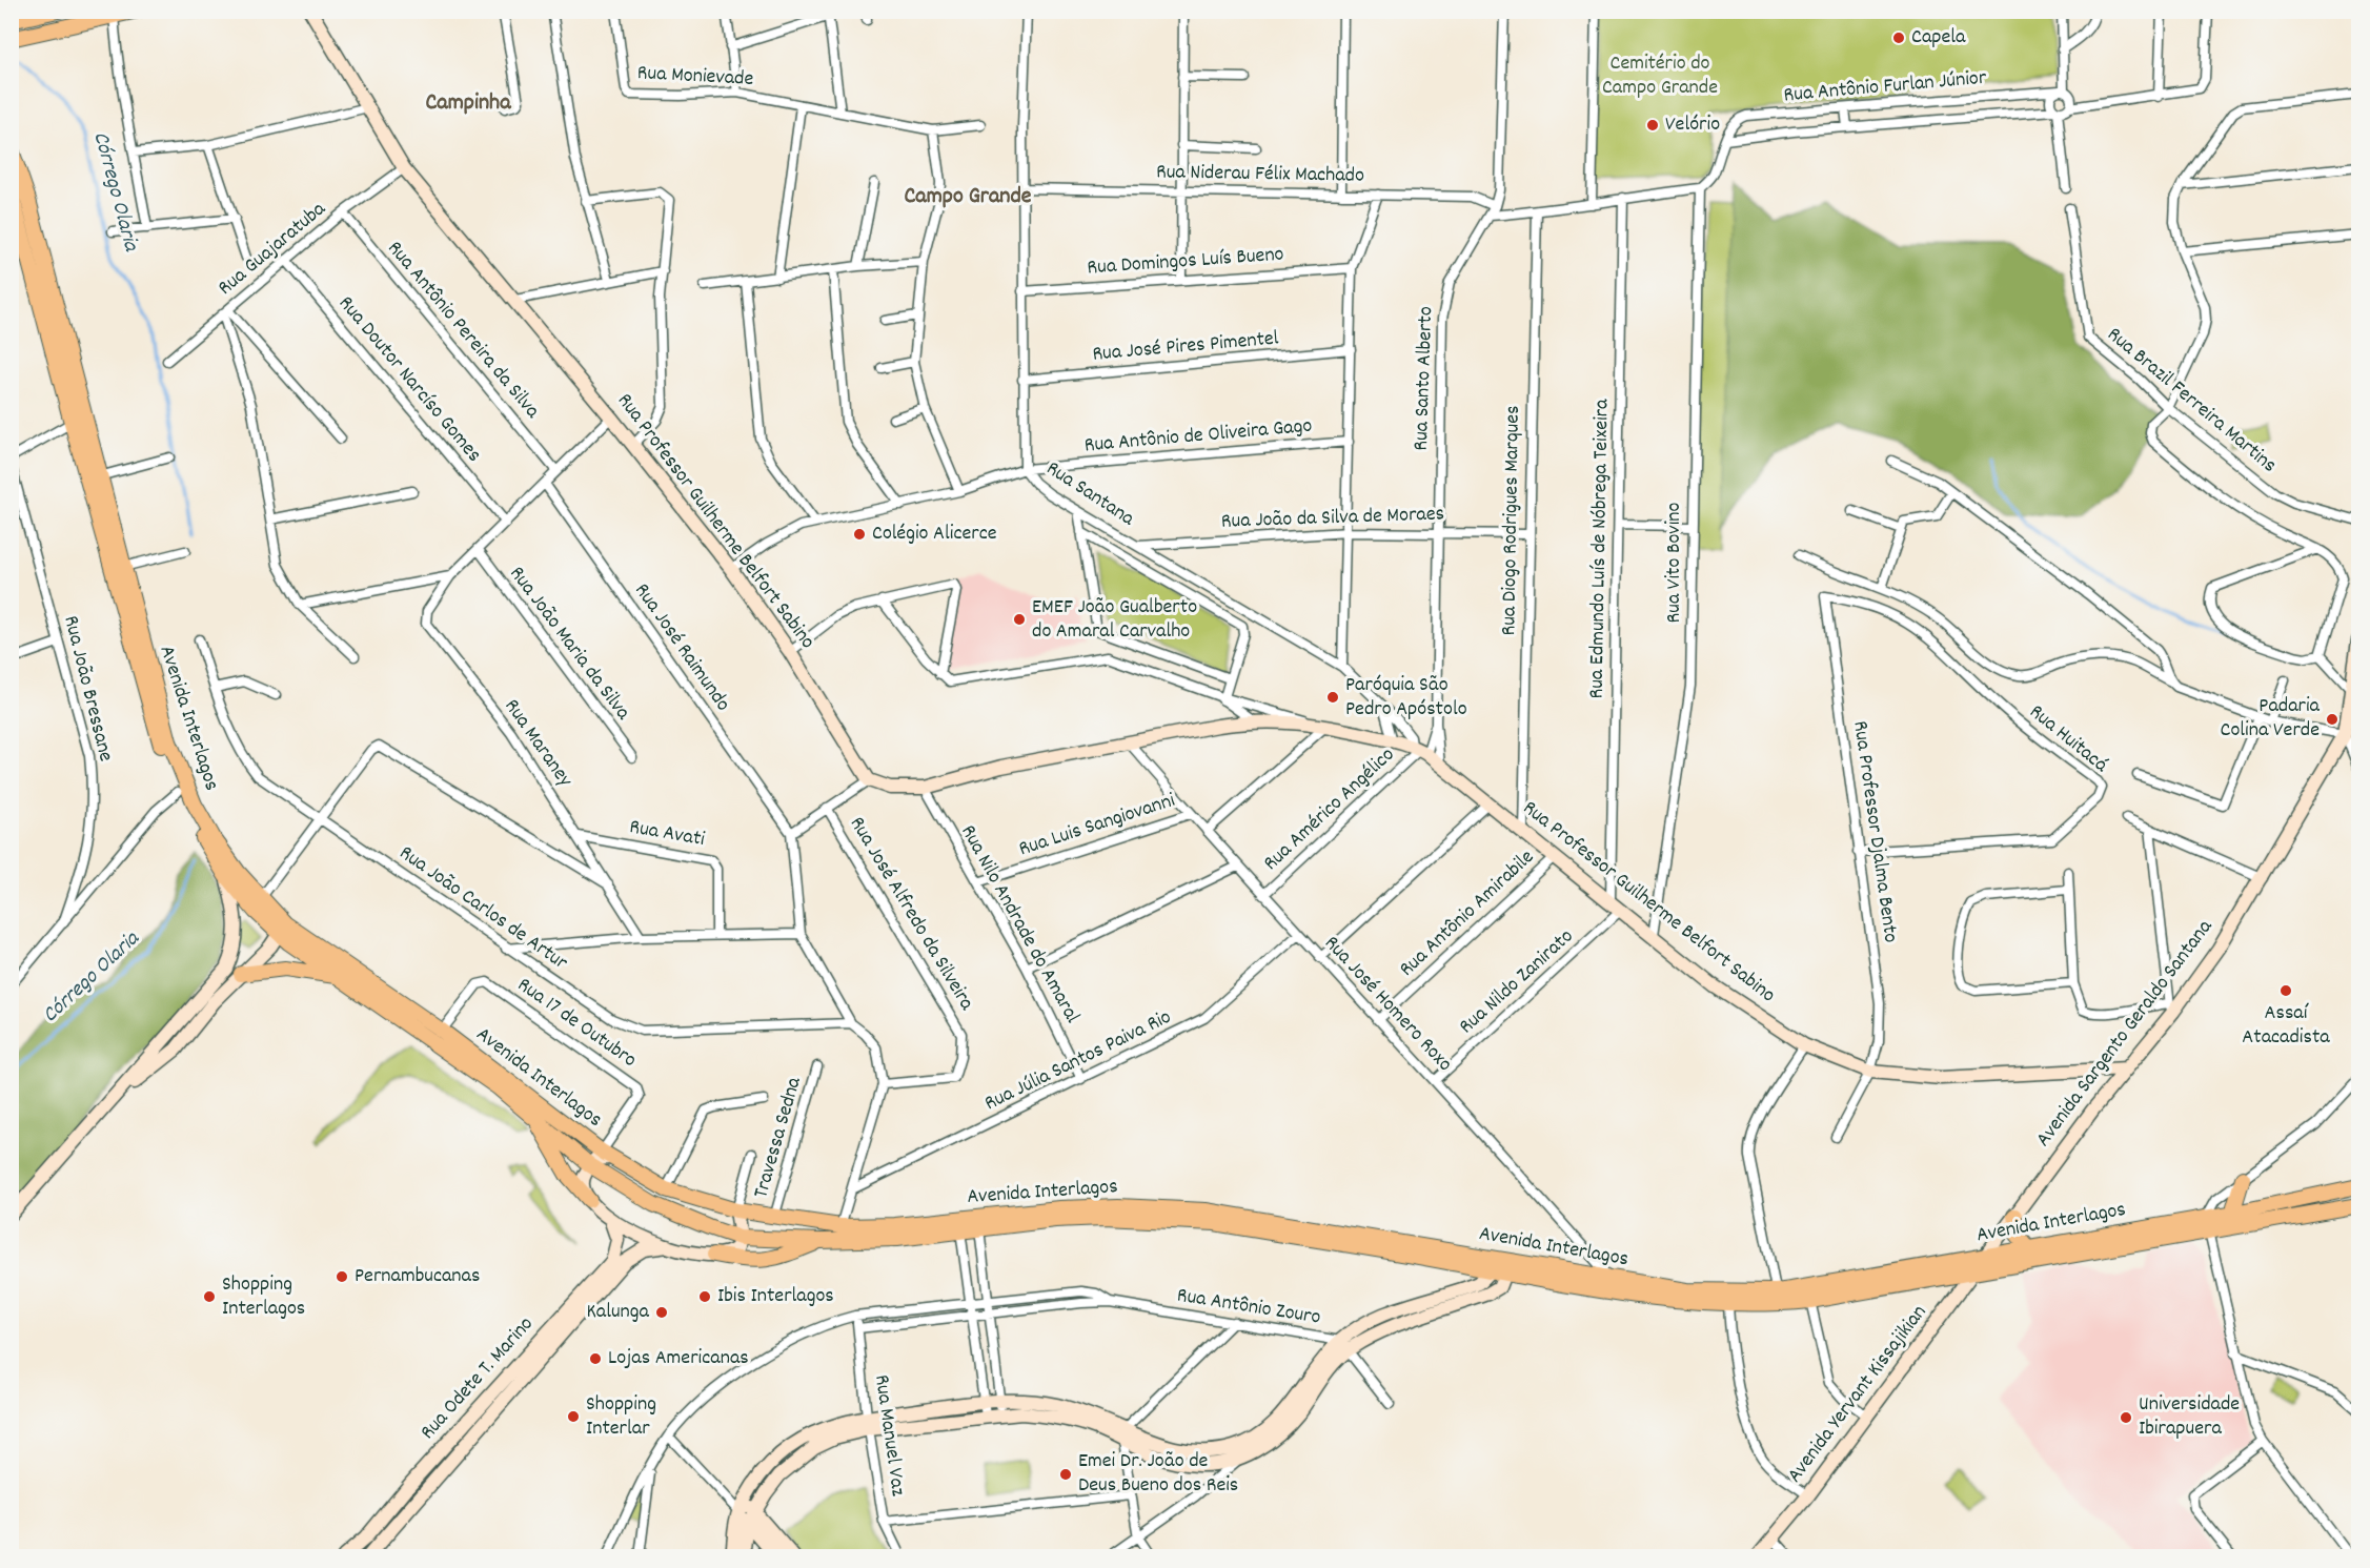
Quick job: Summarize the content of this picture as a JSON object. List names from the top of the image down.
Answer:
{
  "streets": {
    "main road": ["Avenida Interlagos"],
    "street": [
      "Rua Monievade",
      "Rua Antônio Furlan Júnior",
      "Rua Niderau Félix Machado",
      "Rua Guajaratuba",
      "Rua Domingos Luís Bueno",
      "Rua Antônio Pereira da Silva",
      "Rua José Pires Pimentel",
      "Rua Santo Alberto",
      "Rua Doutor Narcíso Gomes",
      "Rua Brazil Ferreira Martins",
      "Rua Antônio de Oliveira Gago",
      "Rua Santana",
      "Rua João da Silva de Moraes",
      "Rua Diogo Rodrigues Marques",
      "Rua Professor Guilherme Belfort Sabino",
      "Rua Edmundo Luís de Nóbrega Teixeira",
      "Rua Vito Bovino",
      "Rua João Maria da Silva",
      "Rua José Raimundo",
      "Rua João Bressane",
      "Rua Huitacá",
      "Rua Maraney",
      "Rua Américo Angélico",
      "Rua Luis Sangiovanni",
      "Rua Professor Djalma Bento",
      "Rua Avati",
      "Rua João Carlos de Artur",
      "Rua José Alfredo da Silveira",
      "Rua Antônio Amirabile",
      "Rua Nilo Andrade do Amaral",
      "Rua Nildo Zanirato",
      "Rua José Homero Roxo",
      "Rua 17 de Outubro",
      "Avenida Sargento Geraldo Santana",
      "Rua Júlia Santos Paiva Rio",
      "Travessa Sedna",
      "Rua Antônio Zouro",
      "Rua Odete T. Marino",
      "Avenida Yervant Kissajikian",
      "Rua Manuel Vaz"
    ]
  },
  "crossings": [
    ["Rua Antônio Furlan Júnior", "Rua Vito Bovino"],
    ["Rua Niderau Félix Machado", "Rua Santo Alberto"],
    ["Rua Niderau Félix Machado", "Rua Santana"],
    ["Rua Guajaratuba", "Rua Antônio Pereira da Silva"],
    ["Rua Guajaratuba", "Rua Doutor Narcíso Gomes"],
    ["Rua Guajaratuba", "Rua Professor Guilherme Belfort Sabino"],
    ["Rua Domingos Luís Bueno", "Rua Santana"],
    ["Rua Antônio Pereira da Silva", "Rua Maraney"],
    ["Rua José Pires Pimentel", "Rua Santana"],
    ["Rua Santo Alberto", "Rua Santana"],
    ["Rua Santo Alberto", "Rua João da Silva de Moraes"],
    ["Rua Santo Alberto", "Rua Professor Guilherme Belfort Sabino"],
    ["Rua Santo Alberto", "Rua Américo Angélico"],
    ["Rua Doutor Narcíso Gomes", "Rua Maraney"],
    ["Rua Antônio de Oliveira Gago", "Rua Santana"],
    ["Rua Antônio de Oliveira Gago", "Rua Professor Guilherme Belfort Sabino"],
    ["Rua Santana", "Rua João da Silva de Moraes"],
    ["Rua Santana", "Rua Professor Guilherme Belfort Sabino"],
    ["Rua Santana", "Rua Américo Angélico"],
    ["Rua João da Silva de Moraes", "Rua Diogo Rodrigues Marques"],
    ["Rua Diogo Rodrigues Marques", "Rua Professor Guilherme Belfort Sabino"],
    ["Rua Professor Guilherme Belfort Sabino", "Rua Edmundo Luís de Nóbrega Teixeira"],
    ["Rua Professor Guilherme Belfort Sabino", "Rua Vito Bovino"],
    ["Rua Professor Guilherme Belfort Sabino", "Rua Maraney"],
    ["Rua Professor Guilherme Belfort Sabino", "Rua Américo Angélico"],
    ["Rua Professor Guilherme Belfort Sabino", "Rua Professor Djalma Bento"],
    ["Rua Professor Guilherme Belfort Sabino", "Rua Antônio Amirabile"],
    ["Rua Professor Guilherme Belfort Sabino", "Rua Nildo Zanirato"],
    ["Rua Professor Guilherme Belfort Sabino", "Avenida Sargento Geraldo Santana"],
    ["Rua João Maria da Silva", "Rua Maraney"],
    ["Rua José Raimundo", "Rua Maraney"],
    ["Avenida Interlagos", "Rua José Homero Roxo"],
    ["Avenida Interlagos", "Rua 17 de Outubro"],
    ["Avenida Interlagos", "Avenida Sargento Geraldo Santana"],
    ["Avenida Interlagos", "Travessa Sedna"],
    ["Avenida Interlagos", "Avenida Yervant Kissajikian"],
    ["Rua Huitacá", "Rua Professor Djalma Bento"],
    ["Rua Maraney", "Rua Avati"],
    ["Rua Américo Angélico", "Rua José Homero Roxo"],
    ["Rua Luis Sangiovanni", "Rua Nilo Andrade do Amaral"],
    ["Rua Luis Sangiovanni", "Rua José Homero Roxo"],
    ["Rua Antônio Amirabile", "Rua José Homero Roxo"],
    ["Rua Nilo Andrade do Amaral", "Rua Júlia Santos Paiva Rio"],
    ["Rua Nildo Zanirato", "Rua José Homero Roxo"],
    ["Rua José Homero Roxo", "Rua Júlia Santos Paiva Rio"],
    ["Avenida Sargento Geraldo Santana", "Avenida Yervant Kissajikian"],
    ["Rua Antônio Zouro", "Rua Manuel Vaz"]
  ],
  "districts": ["Campinha", "Campo Grande"],
  "water": ["Córrego Olaria"],
  "parks": ["Cemitério do Campo Grande"],
  "places": [
    "Capela",
    "Velório",
    "Colégio Alicerce",
    "EMEF João Gualberto do Amaral Carvalho",
    "Paróquia São Pedro Apóstolo",
    "Padaria Colina Verde",
    "Assaí Atacadista",
    "Pernambucanas",
    "Shopping Interlagos",
    "Ibis Interlagos",
    "Kalunga",
    "Lojas Americanas",
    "Shopping Interlar",
    "Universidade Ibirapuera",
    "Emei Dr. João de Deus Bueno dos Reis"
  ]
}
